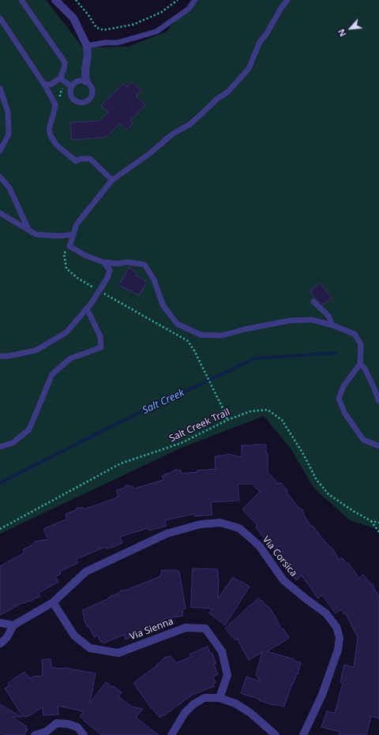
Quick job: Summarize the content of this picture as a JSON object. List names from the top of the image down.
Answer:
{
  "streets": {
    "street": ["Via Corsica", "Via Sienna"],
    "path": ["Salt Creek Trail"]
  },
  "crossings": [
    ["Via Corsica", "Via Sienna"]
  ],
  "water": ["Salt Creek"],
  "north": "bottom left"
}
